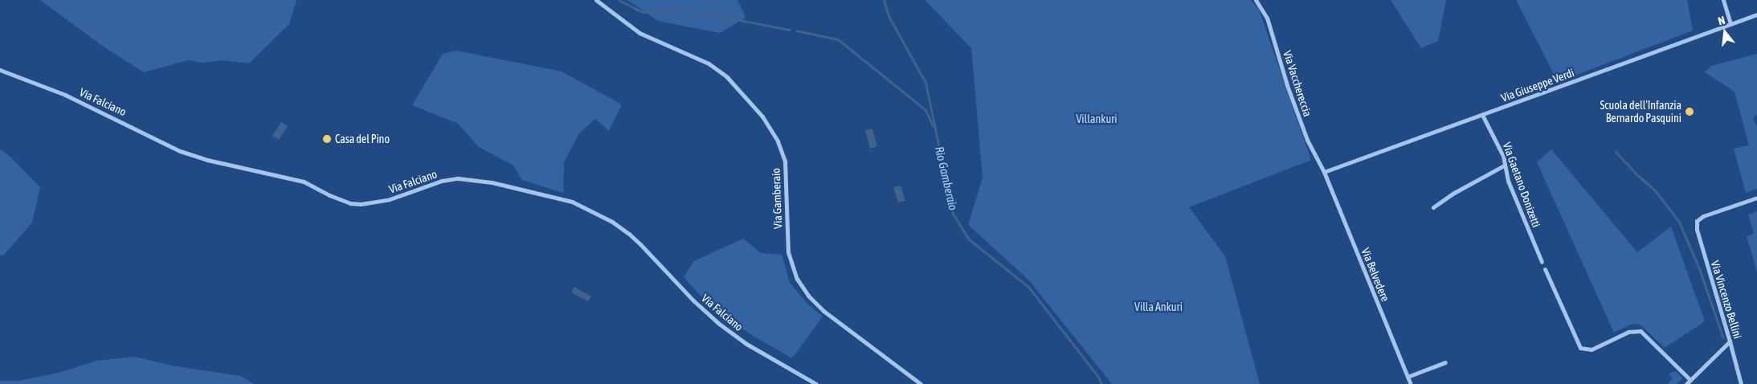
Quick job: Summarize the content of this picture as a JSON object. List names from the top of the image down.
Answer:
{
  "streets": {
    "street": [
      "Via Vacchereccia",
      "Via Giuseppe Verdi",
      "Via Falciano",
      "Via Gaetano Donizetti",
      "Via Gamberaio",
      "Via Belvedere",
      "Via Vincenzo Bellini"
    ]
  },
  "crossings": [
    ["Via Vacchereccia", "Via Giuseppe Verdi"],
    ["Via Vacchereccia", "Via Belvedere"],
    ["Via Giuseppe Verdi", "Via Gaetano Donizetti"],
    ["Via Giuseppe Verdi", "Via Belvedere"]
  ],
  "water": ["Rio Gamberaio"],
  "parks": ["Villankuri", "Villa Ankuri"],
  "places": ["Scuola dell'Infanzia Bernardo Pasquini", "Casa del Pino"],
  "north": "top"
}
